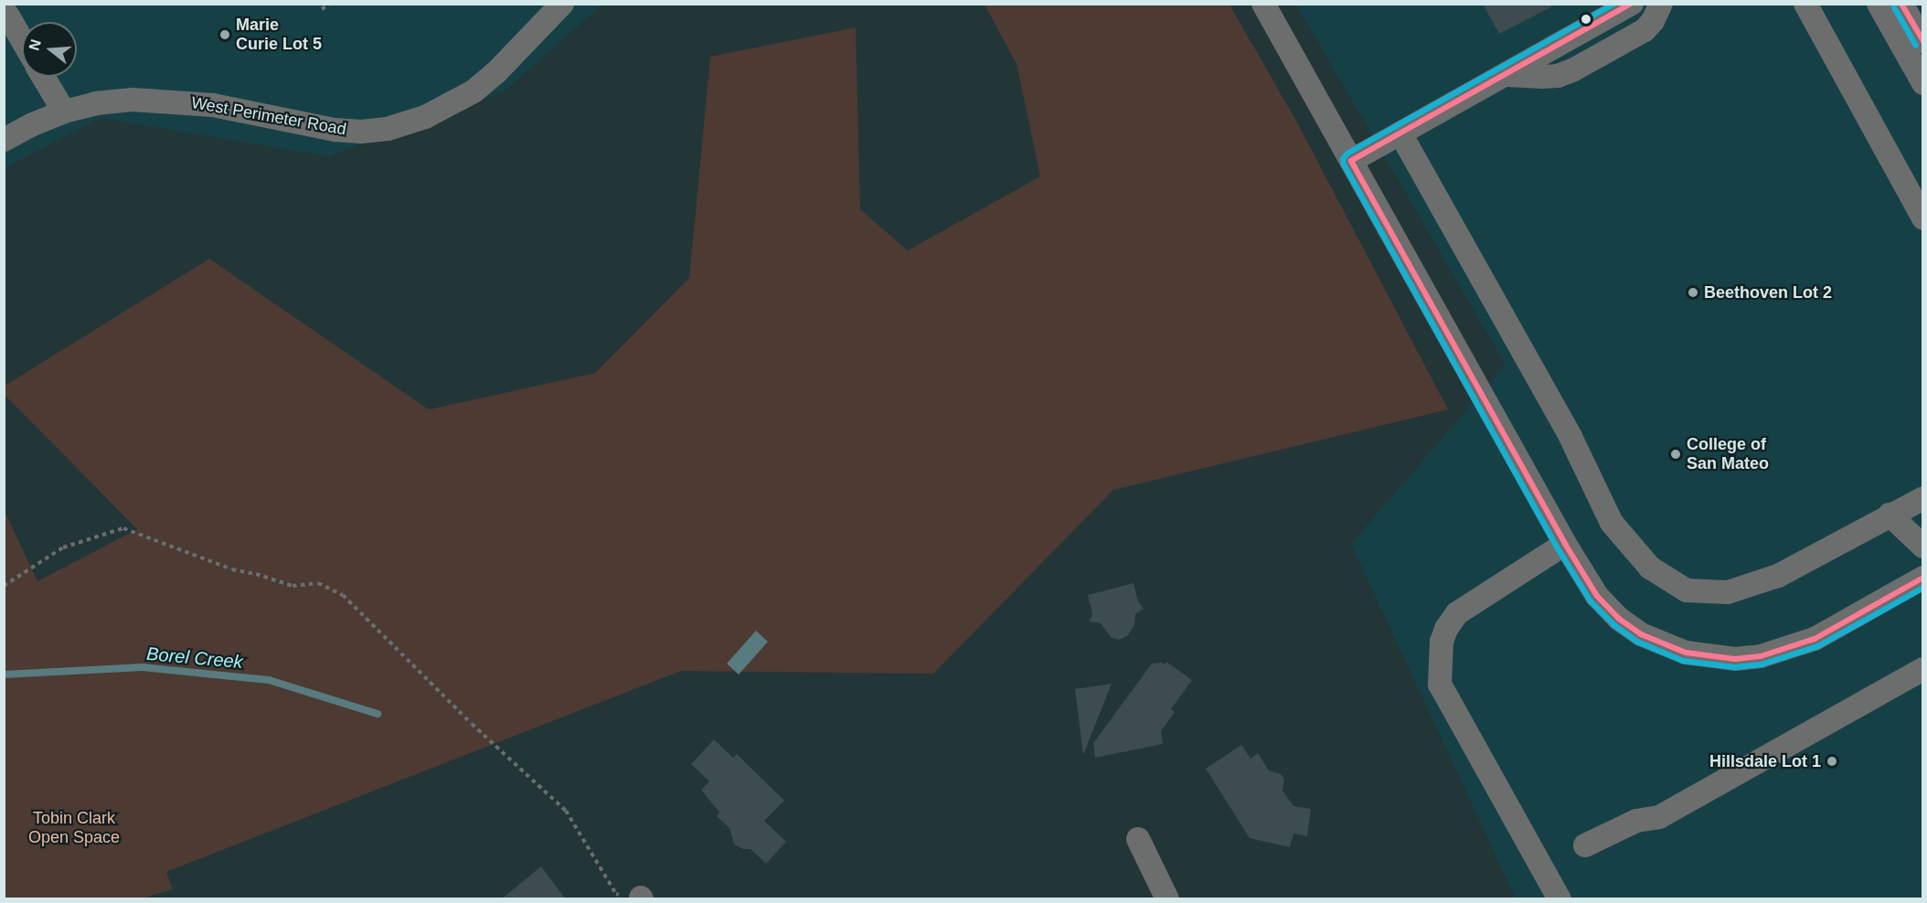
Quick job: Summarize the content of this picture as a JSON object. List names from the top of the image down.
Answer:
{
  "streets": {
    "street": ["West Perimeter Road"]
  },
  "water": ["Borel Creek"],
  "parks": ["Tobin Clark Open Space"],
  "places": [
    "Marie Curie Lot 5",
    "Beethoven Lot 2",
    "College of San Mateo",
    "Hillsdale Lot 1"
  ],
  "north": "left"
}
